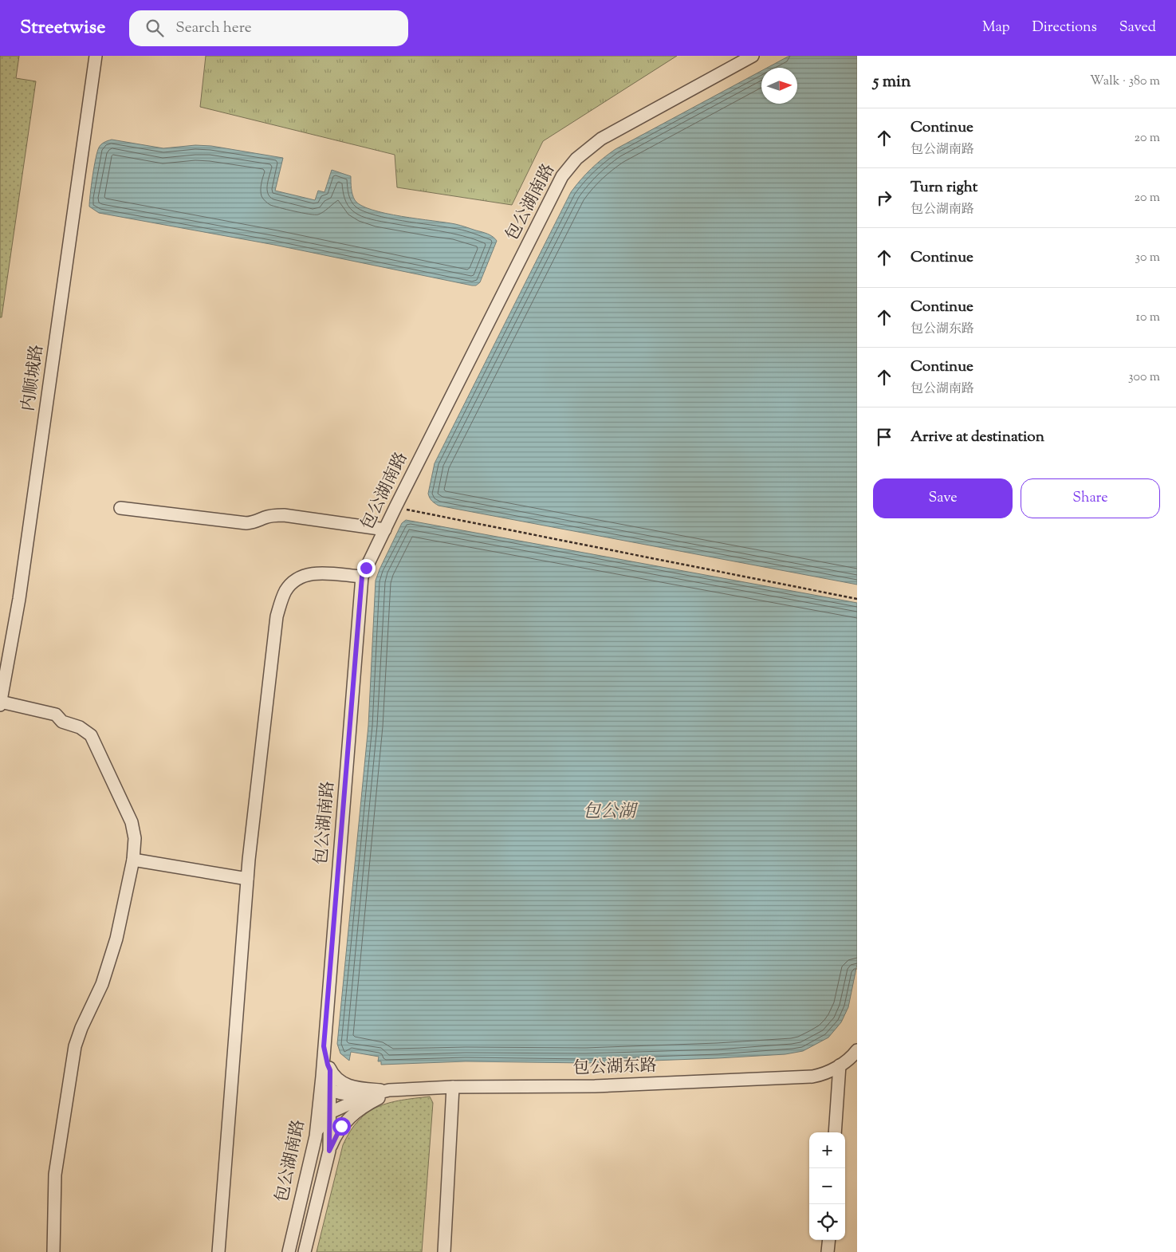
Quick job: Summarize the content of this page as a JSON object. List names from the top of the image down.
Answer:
{
  "streets": {
    "street": ["包公湖南路", "内顺城路", "包公湖东路"]
  },
  "crossings": [
    ["包公湖南路", "包公湖东路"]
  ],
  "water": ["包公湖"],
  "north": "right",
  "page": {
    "header": "Streetwise",
    "search": "Search here",
    "nav": ["Map", "Directions", "Saved"],
    "heading": ["5 min", "Walk · 380 m"],
    "list": [
      ["Continue", "包公湖南路", "20 m"],
      ["Turn right", "包公湖南路", "20 m"],
      ["Continue", "30 m"],
      ["Continue", "包公湖东路", "10 m"],
      ["Continue", "包公湖南路", "300 m"],
      "Arrive at destination"
    ],
    "buttons": ["Save", "Share"],
    "map_buttons": ["+", "−"]
  }
}
